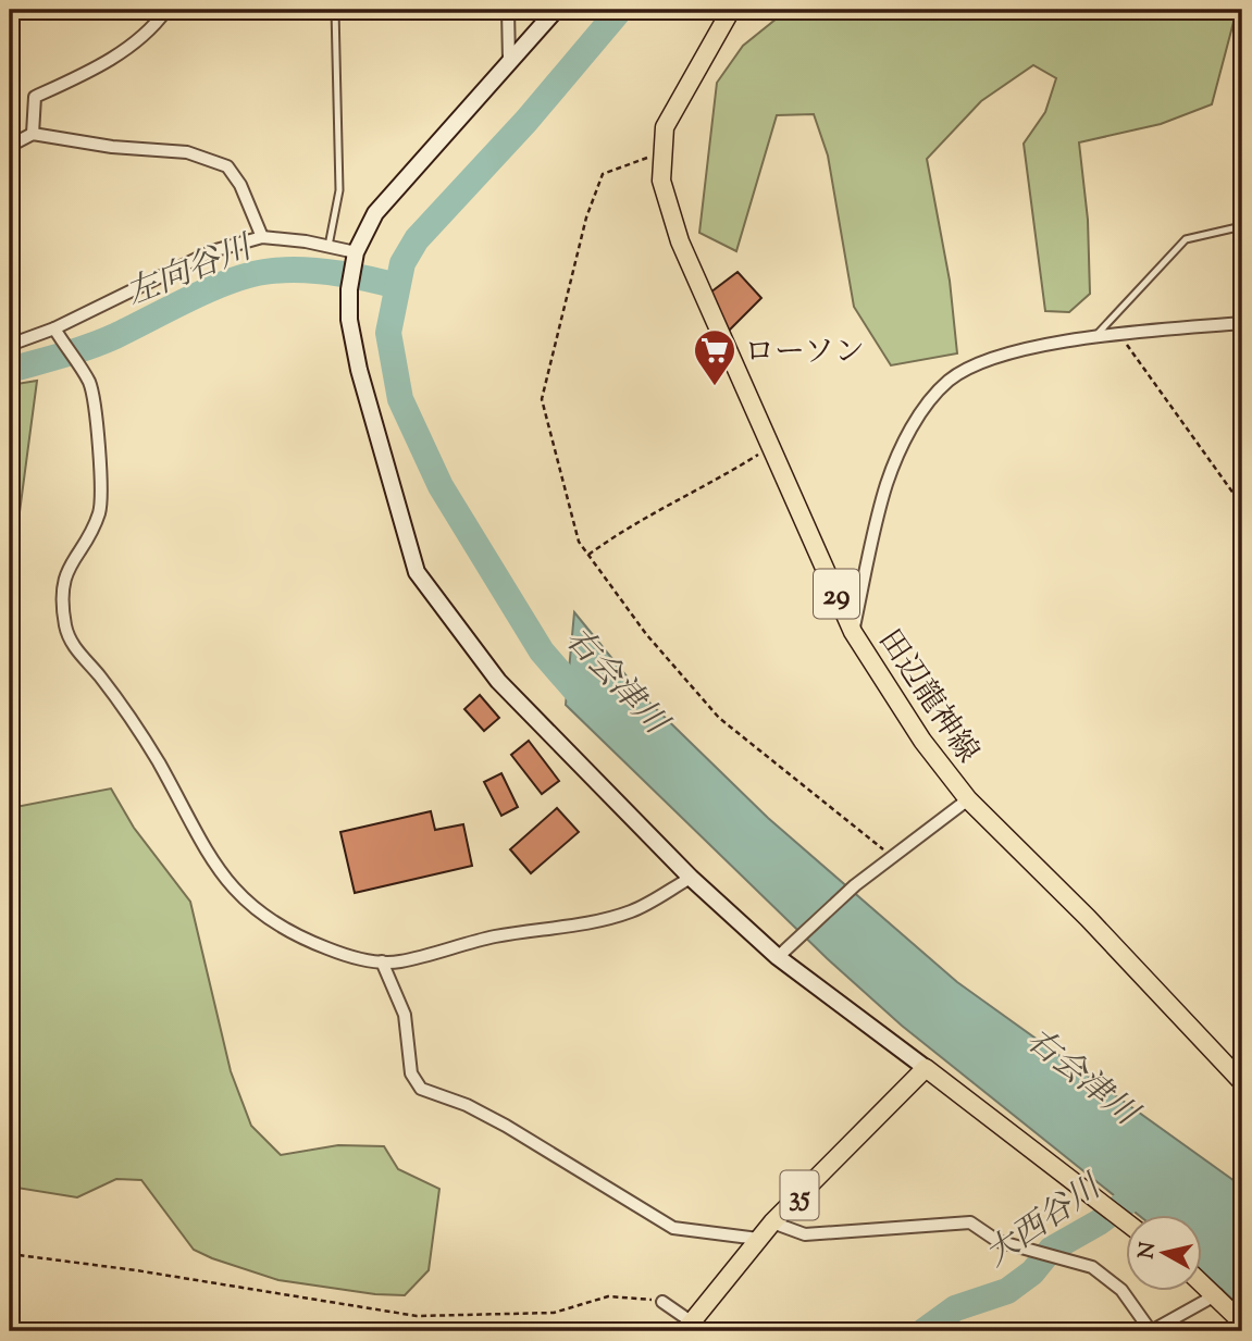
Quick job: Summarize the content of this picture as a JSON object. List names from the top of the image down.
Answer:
{
  "streets": {
    "main road": ["29", "田辺龍神線", "35"]
  },
  "water": ["左向谷川", "右会津川", "大西谷川"],
  "places": {
    "supermarket": ["ローソン"]
  },
  "north": "left"
}
